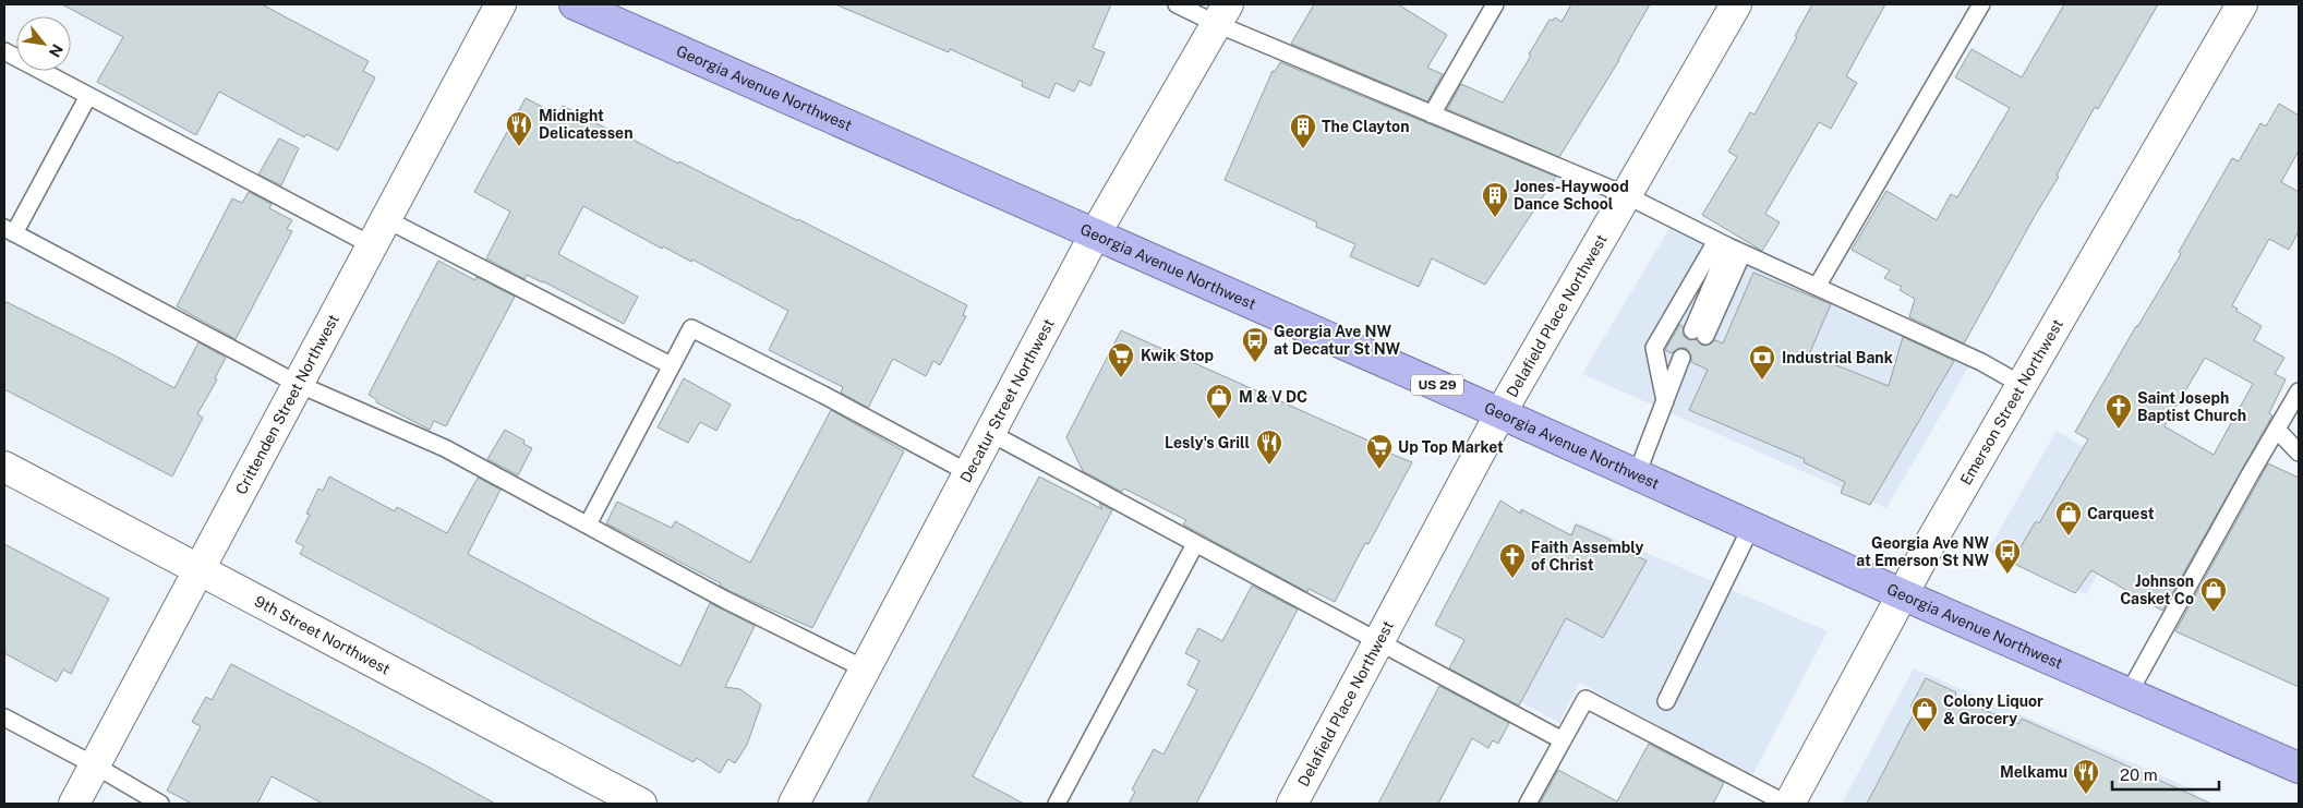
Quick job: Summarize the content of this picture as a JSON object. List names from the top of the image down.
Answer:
{
  "streets": {
    "highway": ["Georgia Avenue Northwest", "US 29"],
    "street": [
      "Delafield Place Northwest",
      "Decatur Street Northwest",
      "Emerson Street Northwest",
      "Crittenden Street Northwest",
      "9th Street Northwest"
    ]
  },
  "crossings": [
    ["Georgia Avenue Northwest", "Delafield Place Northwest"],
    ["Georgia Avenue Northwest", "Decatur Street Northwest"],
    ["Georgia Avenue Northwest", "Emerson Street Northwest"],
    ["Crittenden Street Northwest", "9th Street Northwest"]
  ],
  "places": {
    "restaurant": ["Midnight Delicatessen", "Lesly's Grill", "Melkamu"],
    "building": ["The Clayton", "Jones-Haywood Dance School"],
    "bus stop": ["Georgia Ave NW at Decatur St NW", "Georgia Ave NW at Emerson St NW"],
    "supermarket": ["Kwik Stop", "Up Top Market"],
    "bank": ["Industrial Bank"],
    "shop": [
      "M & V DC",
      "Carquest",
      "Johnson Casket Co",
      "Colony Liquor & Grocery"
    ],
    "church": ["Saint Joseph Baptist Church", "Faith Assembly of Christ"]
  },
  "scale_bar": "20 m",
  "north": "bottom right"
}
